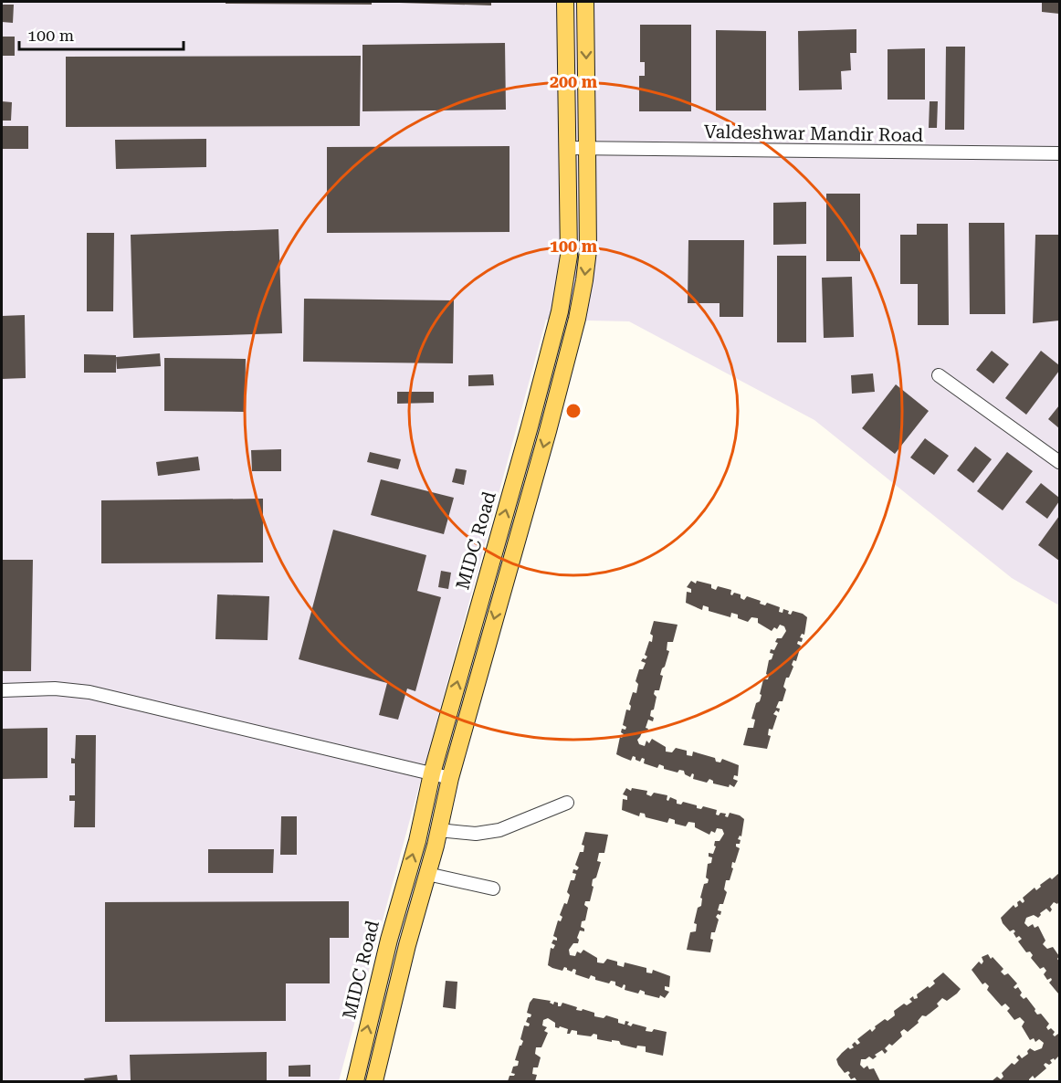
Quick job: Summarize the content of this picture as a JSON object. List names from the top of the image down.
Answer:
{
  "streets": {
    "main road": ["MIDC Road"],
    "street": ["Valdeshwar Mandir Road"]
  },
  "crossings": [
    ["Valdeshwar Mandir Road", "MIDC Road"]
  ],
  "scale_bar": "100 m",
  "rings": ["200 m", "100 m"]
}
